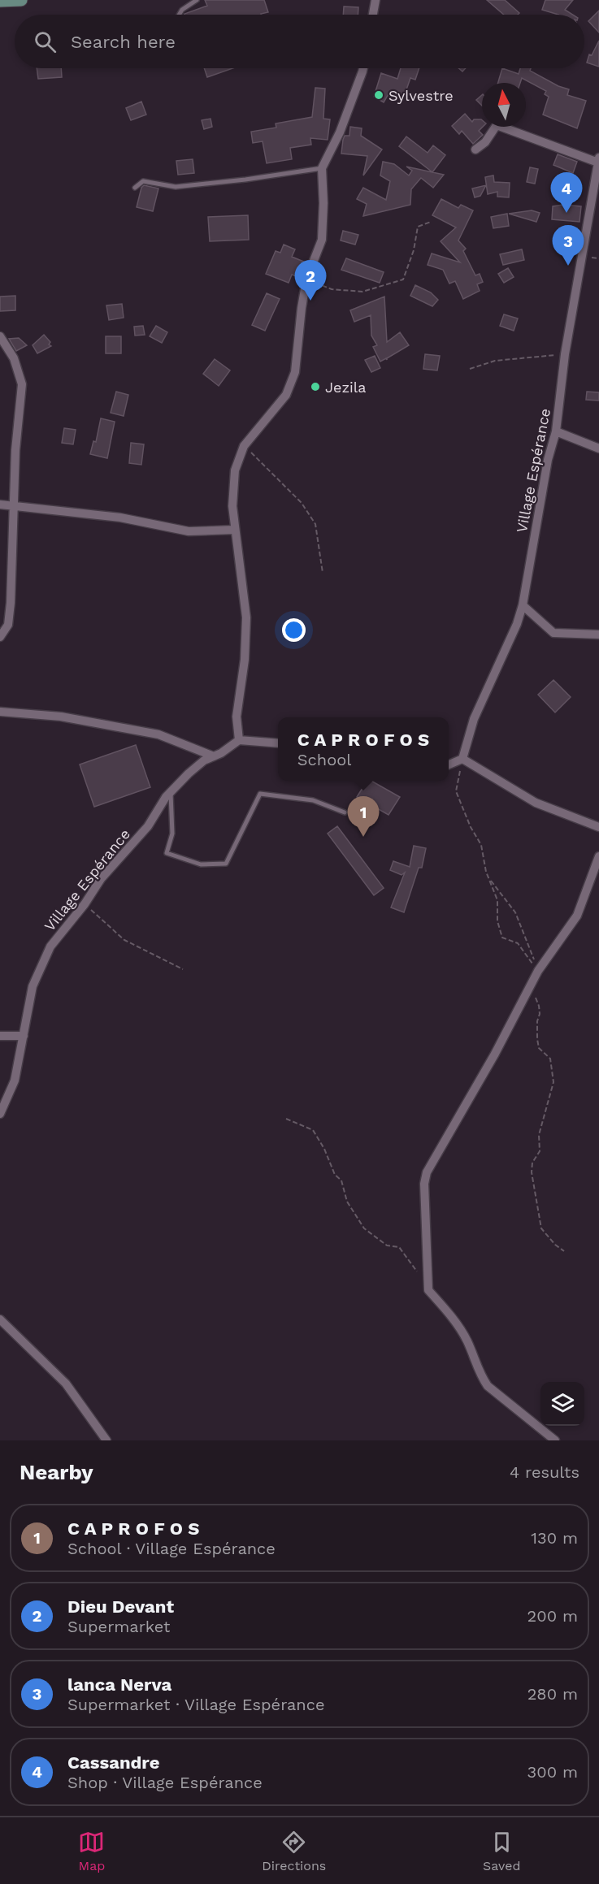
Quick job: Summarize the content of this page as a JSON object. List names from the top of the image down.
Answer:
{
  "streets": {
    "street": ["Village Espérance"]
  },
  "places": ["Sylvestre", "Jezila"],
  "north": "top",
  "page": {
    "search": "Search here",
    "pins": [
      "4",
      "3",
      "2",
      "1"
    ],
    "popup": ["C A P R O F O S", "School"],
    "heading": ["Nearby", "4 results"],
    "list": [
      {
        "mark": "1",
        "name": "C A P R O F O S",
        "note": "School · Village Espérance",
        "value": "130 m"
      },
      {
        "mark": "2",
        "name": "Dieu Devant",
        "note": "Supermarket",
        "value": "200 m"
      },
      {
        "mark": "3",
        "name": "lanca Nerva",
        "note": "Supermarket · Village Espérance",
        "value": "280 m"
      },
      {
        "mark": "4",
        "name": "Cassandre",
        "note": "Shop · Village Espérance",
        "value": "300 m"
      }
    ],
    "nav": ["Map", "Directions", "Saved"]
  }
}
